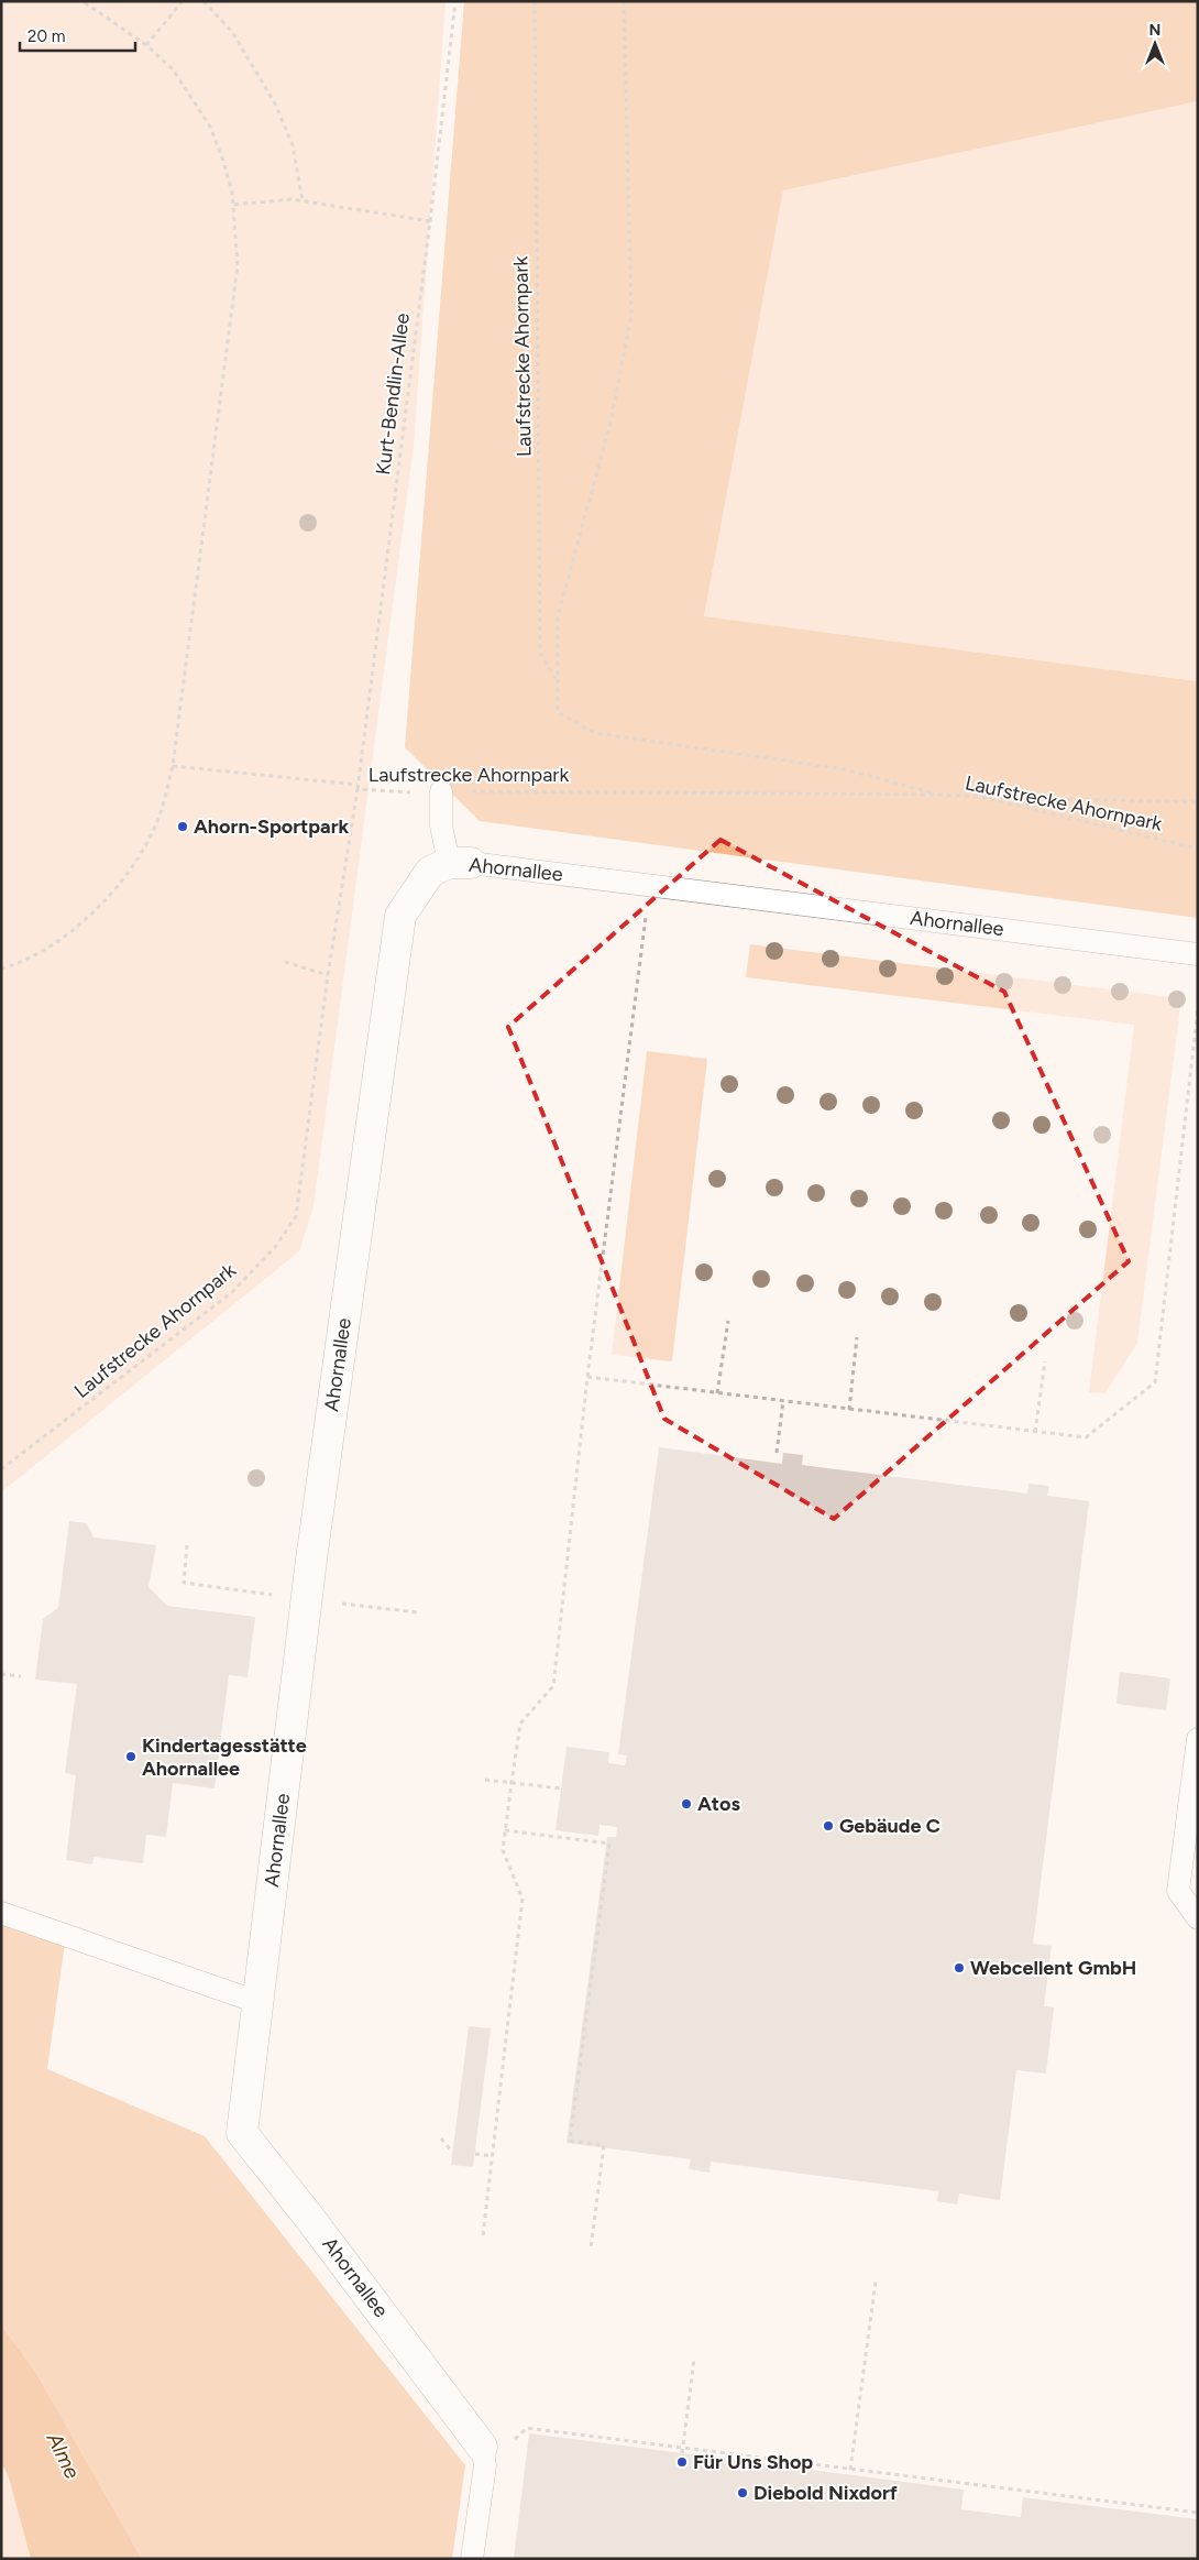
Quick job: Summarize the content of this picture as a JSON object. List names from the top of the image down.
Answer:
{
  "streets": {
    "street": ["Ahornallee"],
    "path": ["Laufstrecke Ahornpark", "Kurt-Bendlin-Allee"]
  },
  "crossings": [
    ["Laufstrecke Ahornpark", "Kurt-Bendlin-Allee"]
  ],
  "water": ["Alme"],
  "places": [
    "Ahorn-Sportpark",
    "Kindertagesstätte Ahornallee",
    "Atos",
    "Gebäude C",
    "Webcellent GmbH",
    "Für Uns Shop",
    "Diebold Nixdorf"
  ],
  "scale_bar": "20 m",
  "north": "top"
}
